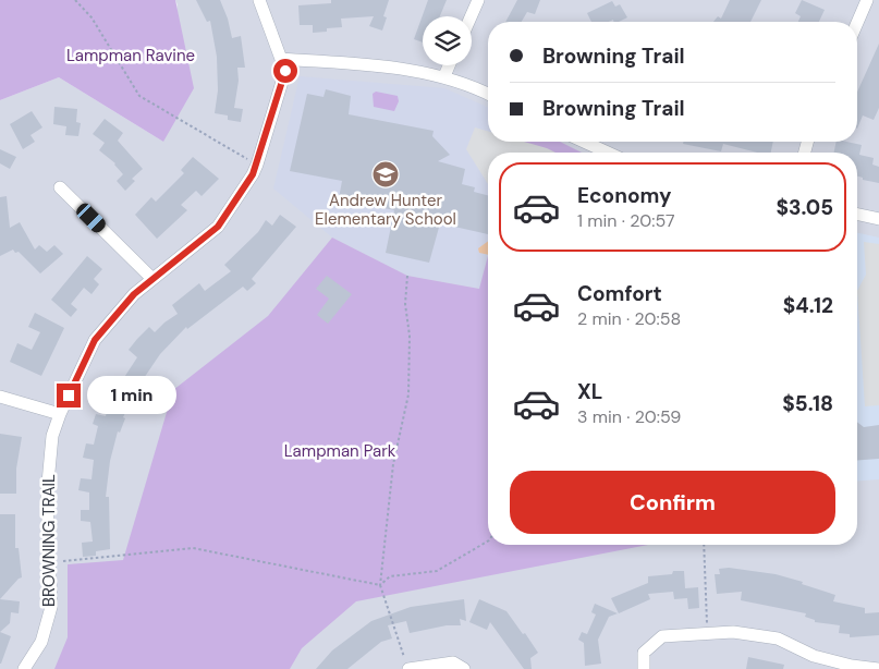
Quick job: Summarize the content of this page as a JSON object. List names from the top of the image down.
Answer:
{
  "streets": {
    "street": ["BROWNING TRAIL"]
  },
  "parks": ["Lampman Ravine", "Lampman Park"],
  "places": {
    "school or university": ["Andrew Hunter Elementary School"]
  },
  "page": {
    "banner": ["Browning Trail", "Browning Trail"],
    "list": [
      {
        "name": "Economy",
        "note": "1 min · 20:57",
        "value": "$3.05"
      },
      {
        "name": "Comfort",
        "note": "2 min · 20:58",
        "value": "$4.12"
      },
      {
        "name": "XL",
        "note": "3 min · 20:59",
        "value": "$5.18"
      }
    ],
    "bubble": "1 min",
    "buttons": "Confirm"
  }
}
